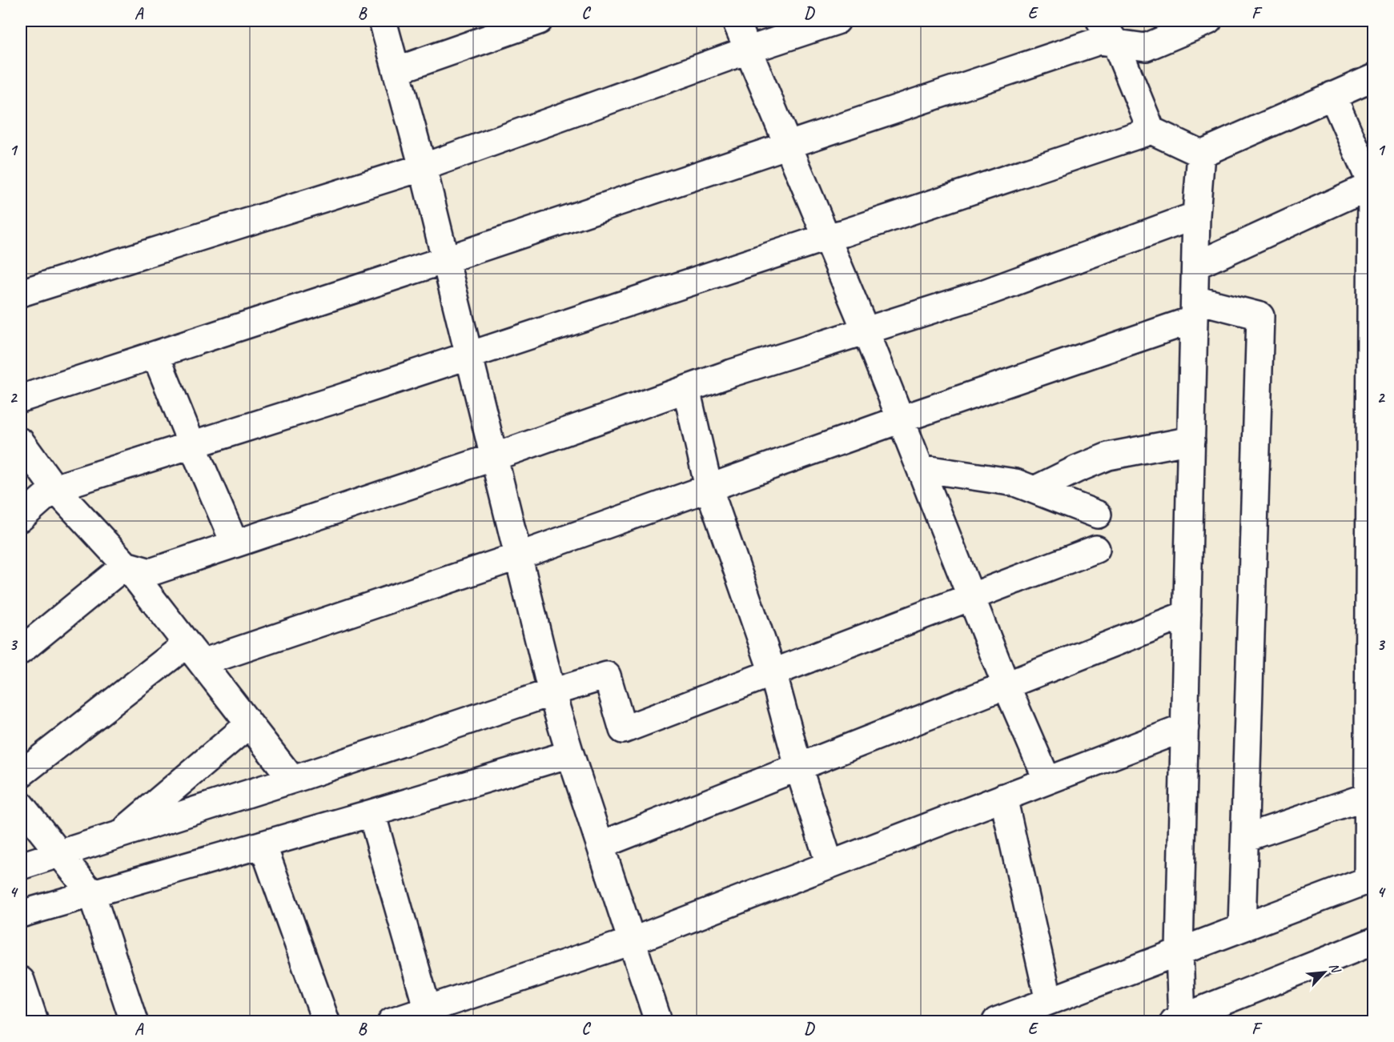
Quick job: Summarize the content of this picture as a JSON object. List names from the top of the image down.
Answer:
{
  "north": "top right",
  "grid": {
    "columns": [
      "A",
      "B",
      "C",
      "D",
      "E",
      "F"
    ],
    "rows": [
      "1",
      "2",
      "3",
      "4"
    ]
  }
}
